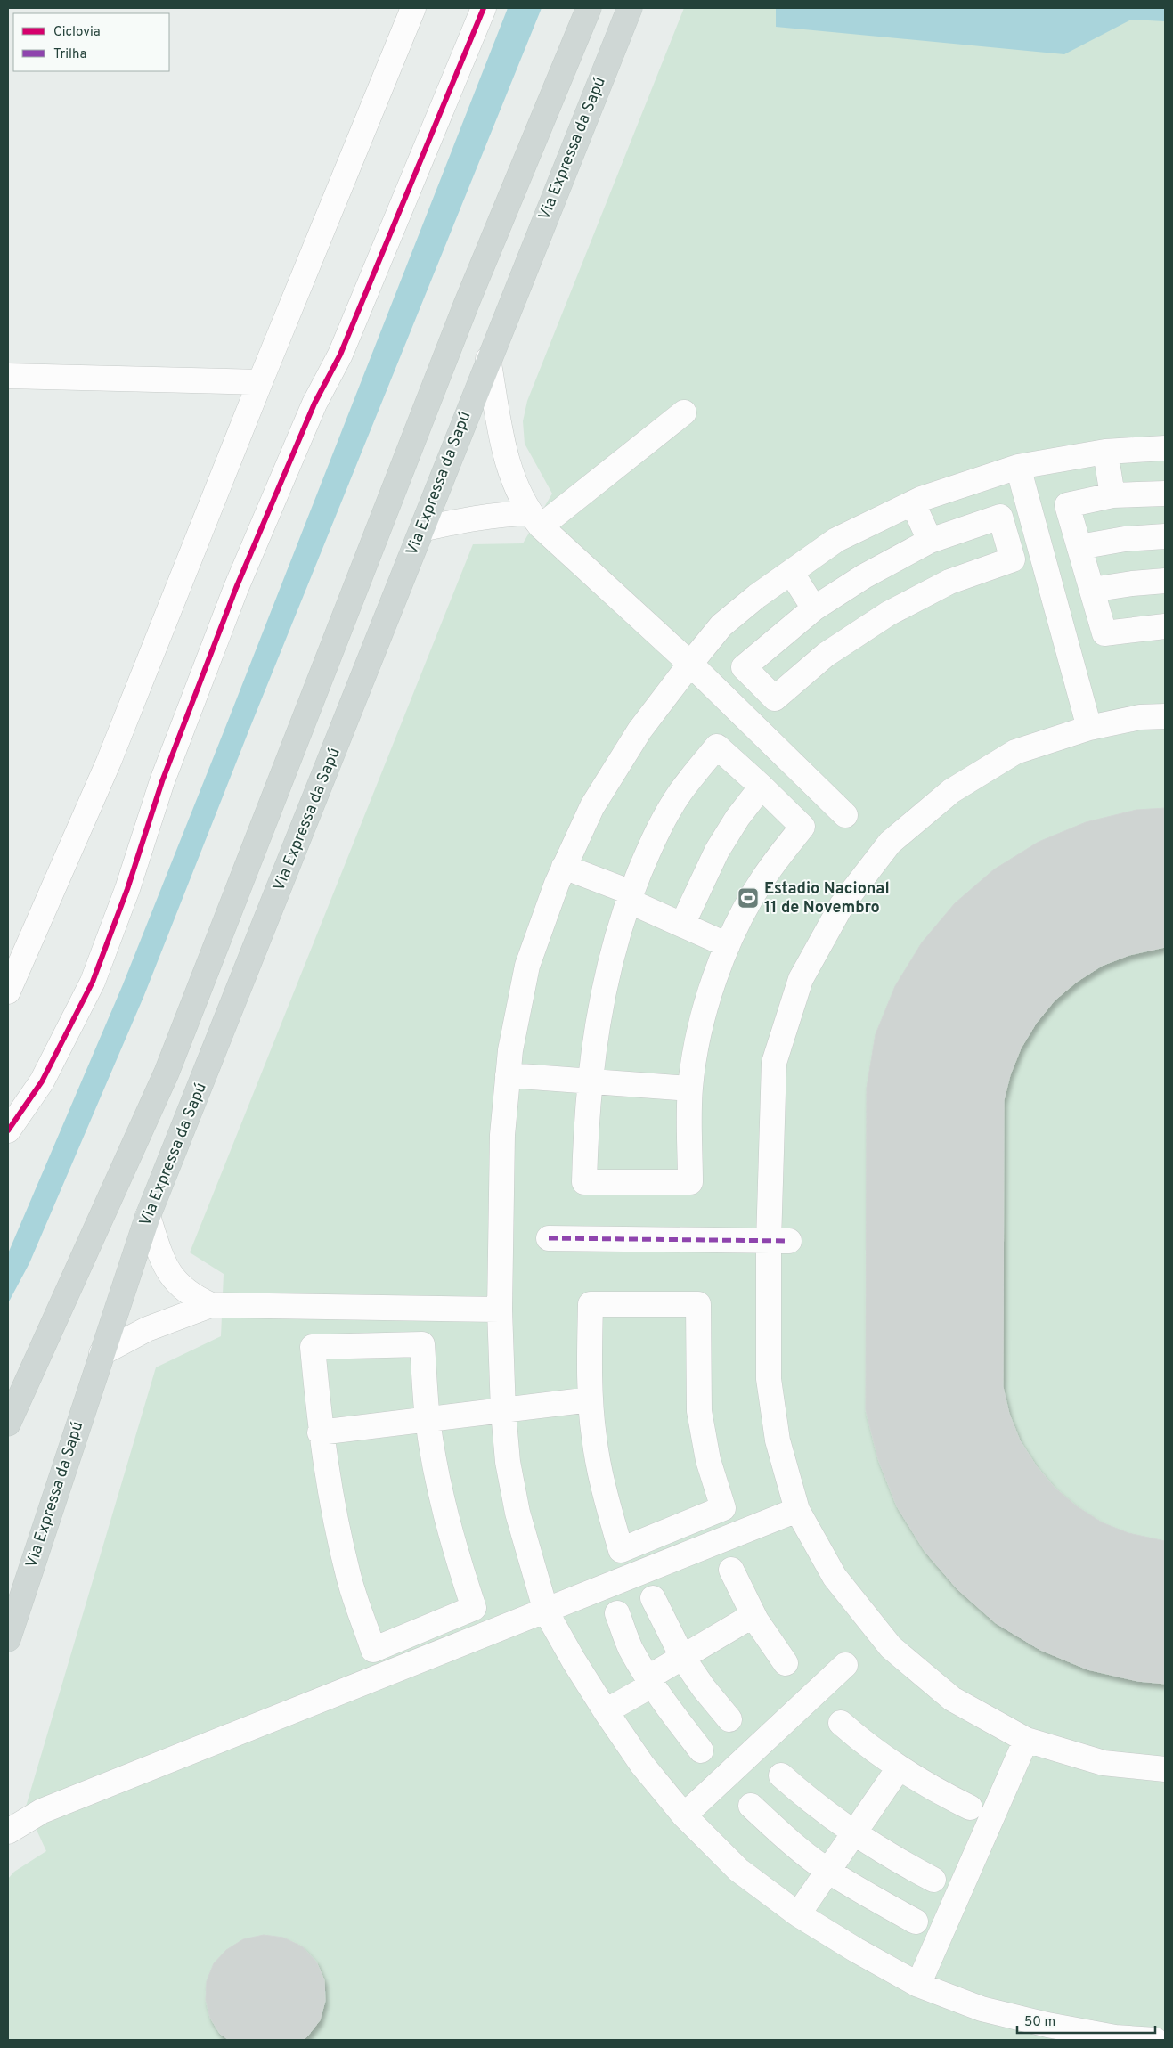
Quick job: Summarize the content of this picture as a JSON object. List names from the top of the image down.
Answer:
{
  "streets": {
    "main road": ["Via Expressa da Sapú"]
  },
  "places": {
    "sports": ["Estadio Nacional 11 de Novembro"]
  },
  "legend": ["Ciclovia", "Trilha"],
  "scale_bar": "50 m"
}
